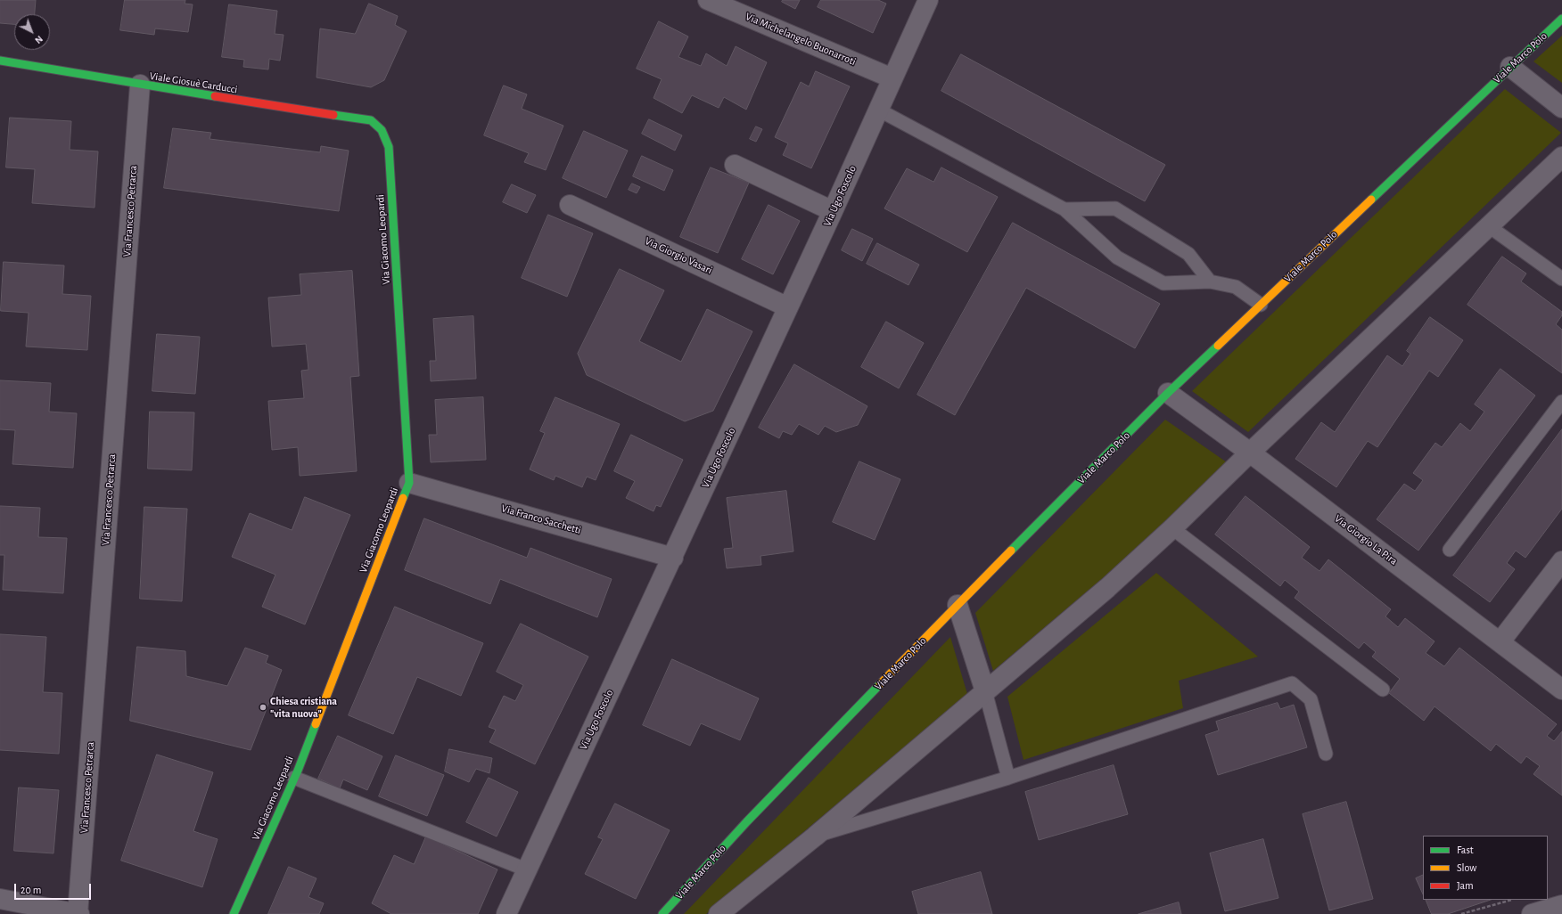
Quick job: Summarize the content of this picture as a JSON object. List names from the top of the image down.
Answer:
{
  "streets": {
    "street": [
      "Via Michelangelo Buonarroti",
      "Viale Marco Polo",
      "Viale Giosuè Carducci",
      "Via Ugo Foscolo",
      "Via Francesco Petrarca",
      "Via Giacomo Leopardi",
      "Via Giorgio Vasari",
      "Via Franco Sacchetti",
      "Via Giorgio La Pira"
    ]
  },
  "crossings": [
    ["Via Michelangelo Buonarroti", "Via Ugo Foscolo"],
    ["Viale Marco Polo", "Via Giorgio La Pira"],
    ["Viale Giosuè Carducci", "Via Francesco Petrarca"],
    ["Viale Giosuè Carducci", "Via Giacomo Leopardi"],
    ["Via Ugo Foscolo", "Via Giorgio Vasari"],
    ["Via Ugo Foscolo", "Via Franco Sacchetti"],
    ["Via Giacomo Leopardi", "Via Franco Sacchetti"]
  ],
  "places": ["Chiesa cristiana \"vita nuova\""],
  "legend": ["Fast", "Slow", "Jam"],
  "scale_bar": "20 m",
  "north": "bottom right"
}
